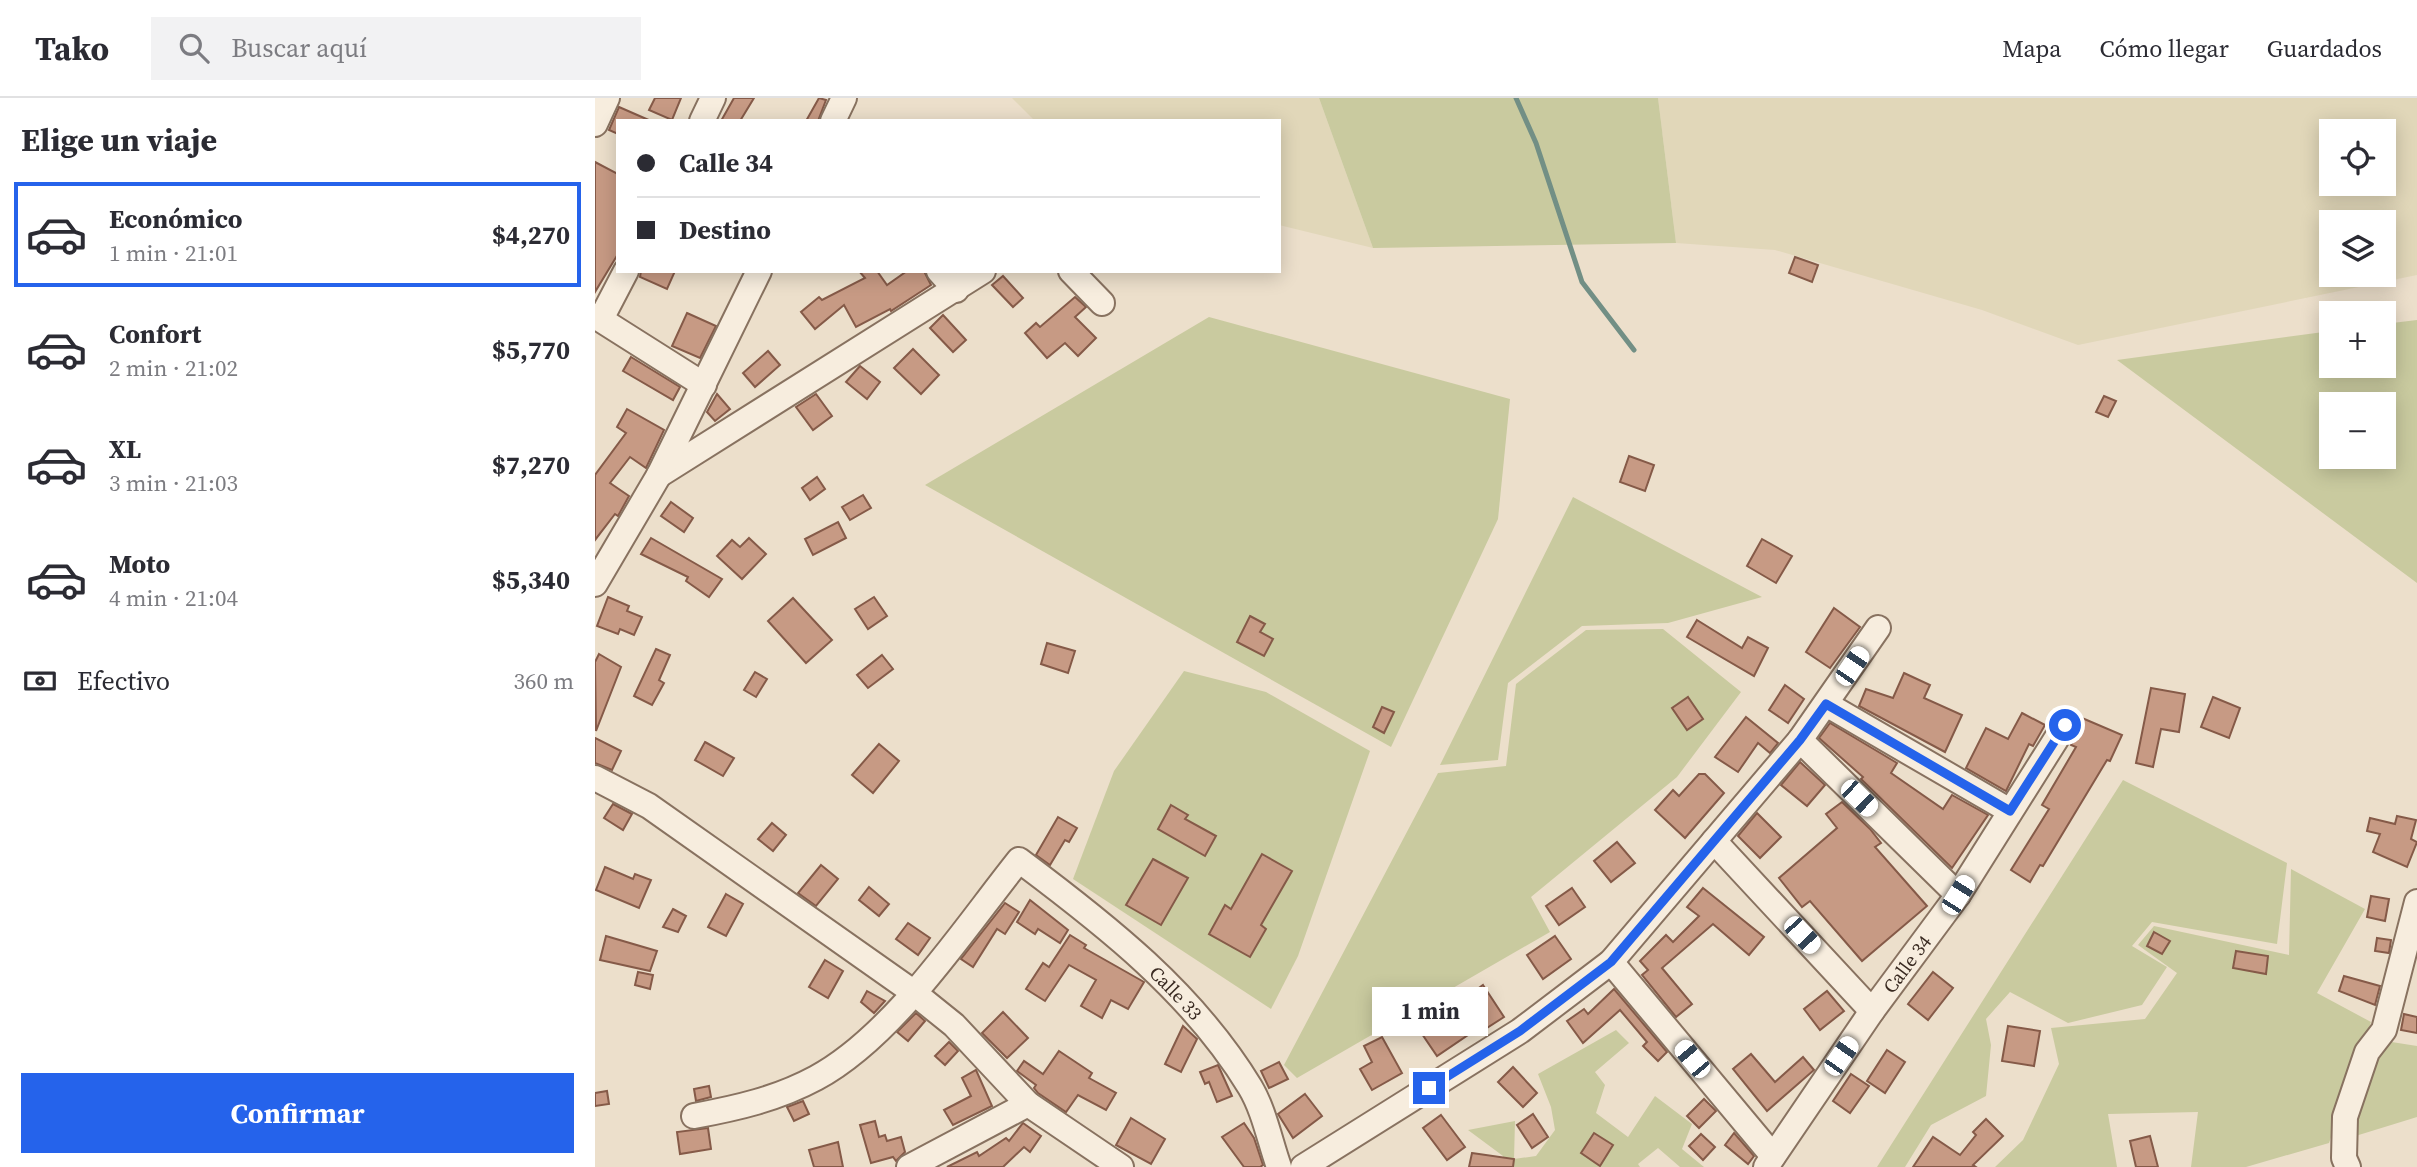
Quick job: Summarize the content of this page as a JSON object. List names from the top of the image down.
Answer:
{
  "streets": {
    "street": ["Calle 34", "Calle 33"]
  },
  "page": {
    "header": "Tako",
    "search": "Buscar aquí",
    "nav": ["Mapa", "Cómo llegar", "Guardados"],
    "heading": "Elige un viaje",
    "map_buttons": ["+", "−"],
    "banner": ["Calle 34", "Destino"],
    "list": [
      {
        "name": "Económico",
        "note": "1 min · 21:01",
        "value": "$4,270"
      },
      {
        "name": "Confort",
        "note": "2 min · 21:02",
        "value": "$5,770"
      },
      {
        "name": "XL",
        "note": "3 min · 21:03",
        "value": "$7,270"
      },
      {
        "name": "Moto",
        "note": "4 min · 21:04",
        "value": "$5,340"
      }
    ],
    "pay": ["Efectivo", "360 m"],
    "bubble": "1 min",
    "buttons": "Confirmar"
  }
}
